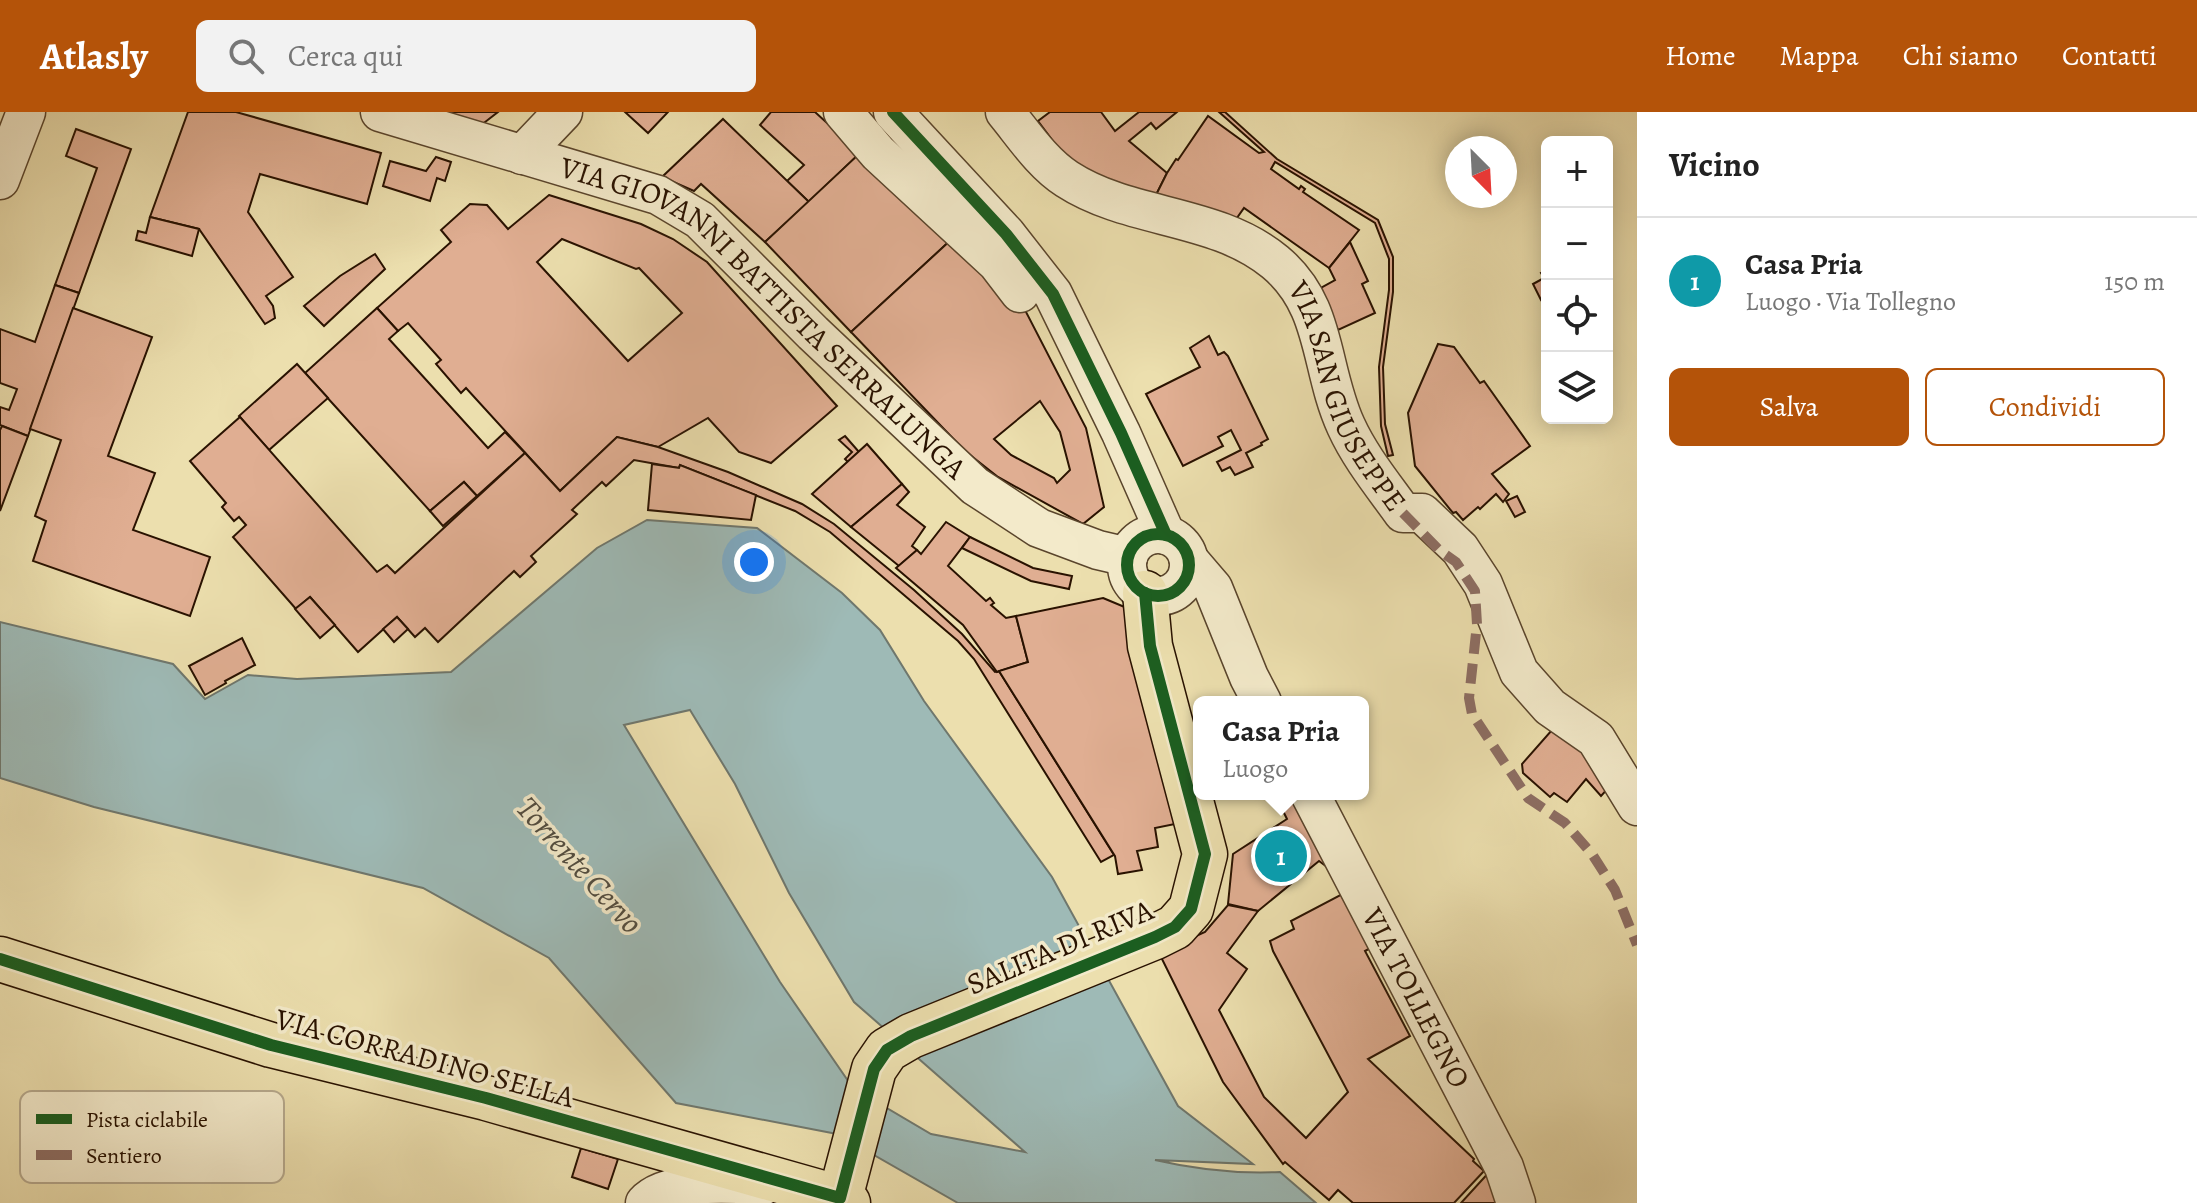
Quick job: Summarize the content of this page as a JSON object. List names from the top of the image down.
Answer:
{
  "streets": {
    "main road": ["SALITA DI RIVA", "VIA CORRADINO SELLA"],
    "street": ["VIA GIOVANNI BATTISTA SERRALUNGA", "VIA SAN GIUSEPPE", "VIA TOLLEGNO"]
  },
  "crossings": [
    ["VIA GIOVANNI BATTISTA SERRALUNGA", "SALITA DI RIVA"],
    ["SALITA DI RIVA", "VIA CORRADINO SELLA"]
  ],
  "water": ["Torrente Cervo"],
  "legend": ["Pista ciclabile", "Sentiero"],
  "north": "bottom right",
  "page": {
    "header": "Atlasly",
    "search": "Cerca qui",
    "nav": [
      "Home",
      "Mappa",
      "Chi siamo",
      "Contatti"
    ],
    "heading": "Vicino",
    "map_buttons": ["+", "−"],
    "list": [
      {
        "mark": "1",
        "name": "Casa Pria",
        "note": "Luogo · Via Tollegno",
        "value": "150 m"
      }
    ],
    "buttons": ["Salva", "Condividi"],
    "popup": ["Casa Pria", "Luogo"],
    "pins": "1"
  }
}
